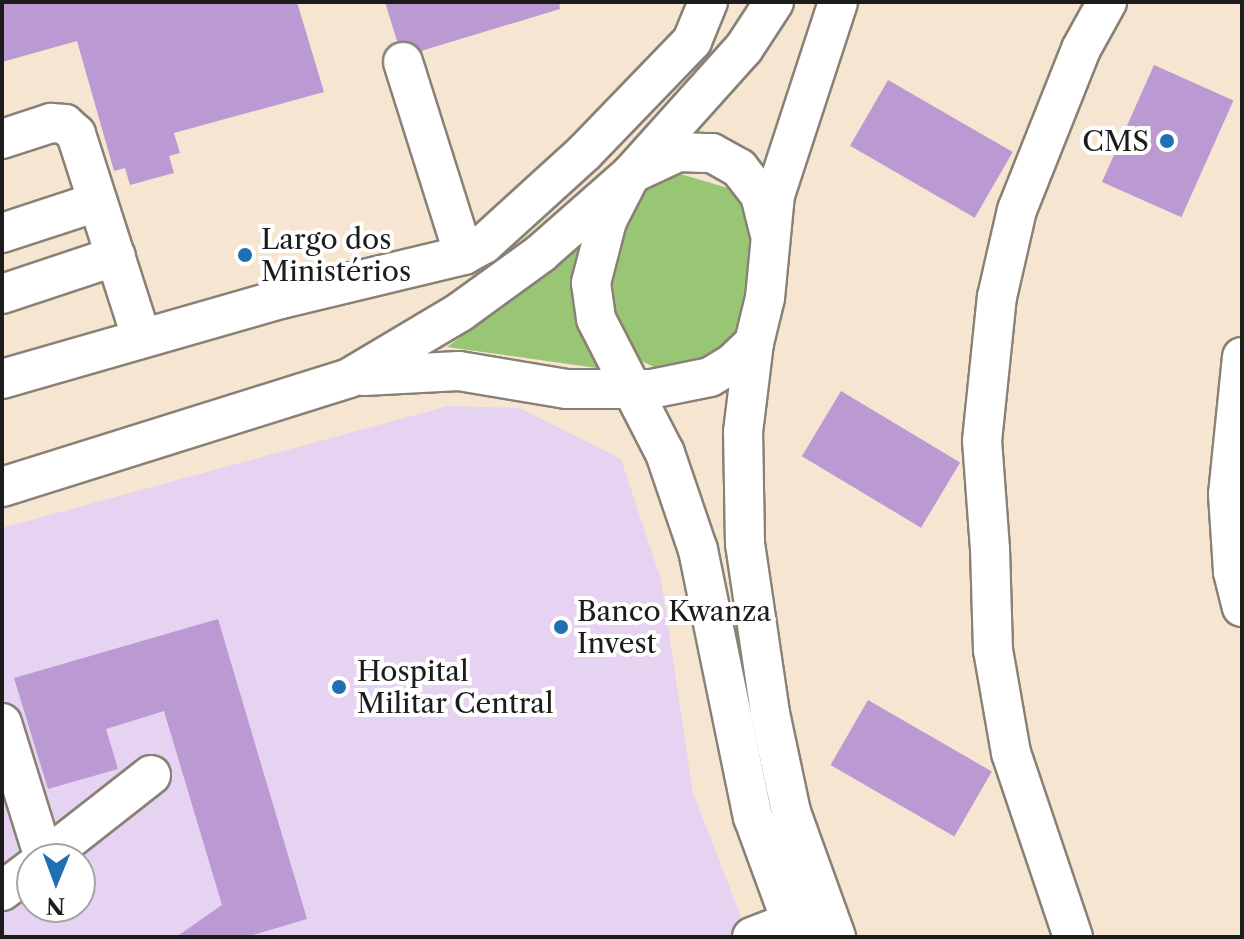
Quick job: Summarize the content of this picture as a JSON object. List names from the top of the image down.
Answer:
{
  "places": [
    "CMS",
    "Largo dos Ministérios",
    "Banco Kwanza Invest",
    "Hospital Militar Central"
  ],
  "north": "bottom"
}
